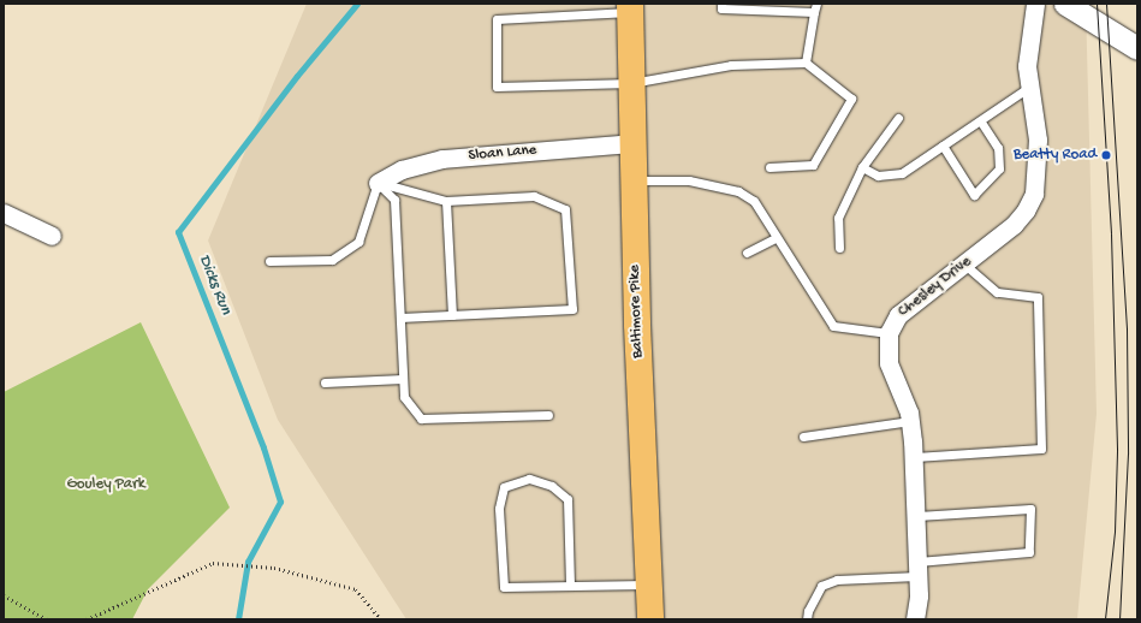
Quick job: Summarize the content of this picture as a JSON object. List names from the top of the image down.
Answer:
{
  "streets": {
    "main road": ["Baltimore Pike"],
    "street": ["Sloan Lane", "Chesley Drive"]
  },
  "crossings": [
    ["Sloan Lane", "Baltimore Pike"]
  ],
  "water": ["Dicks Run"],
  "parks": ["Gouley Park"],
  "places": ["Beatty Road"]
}
